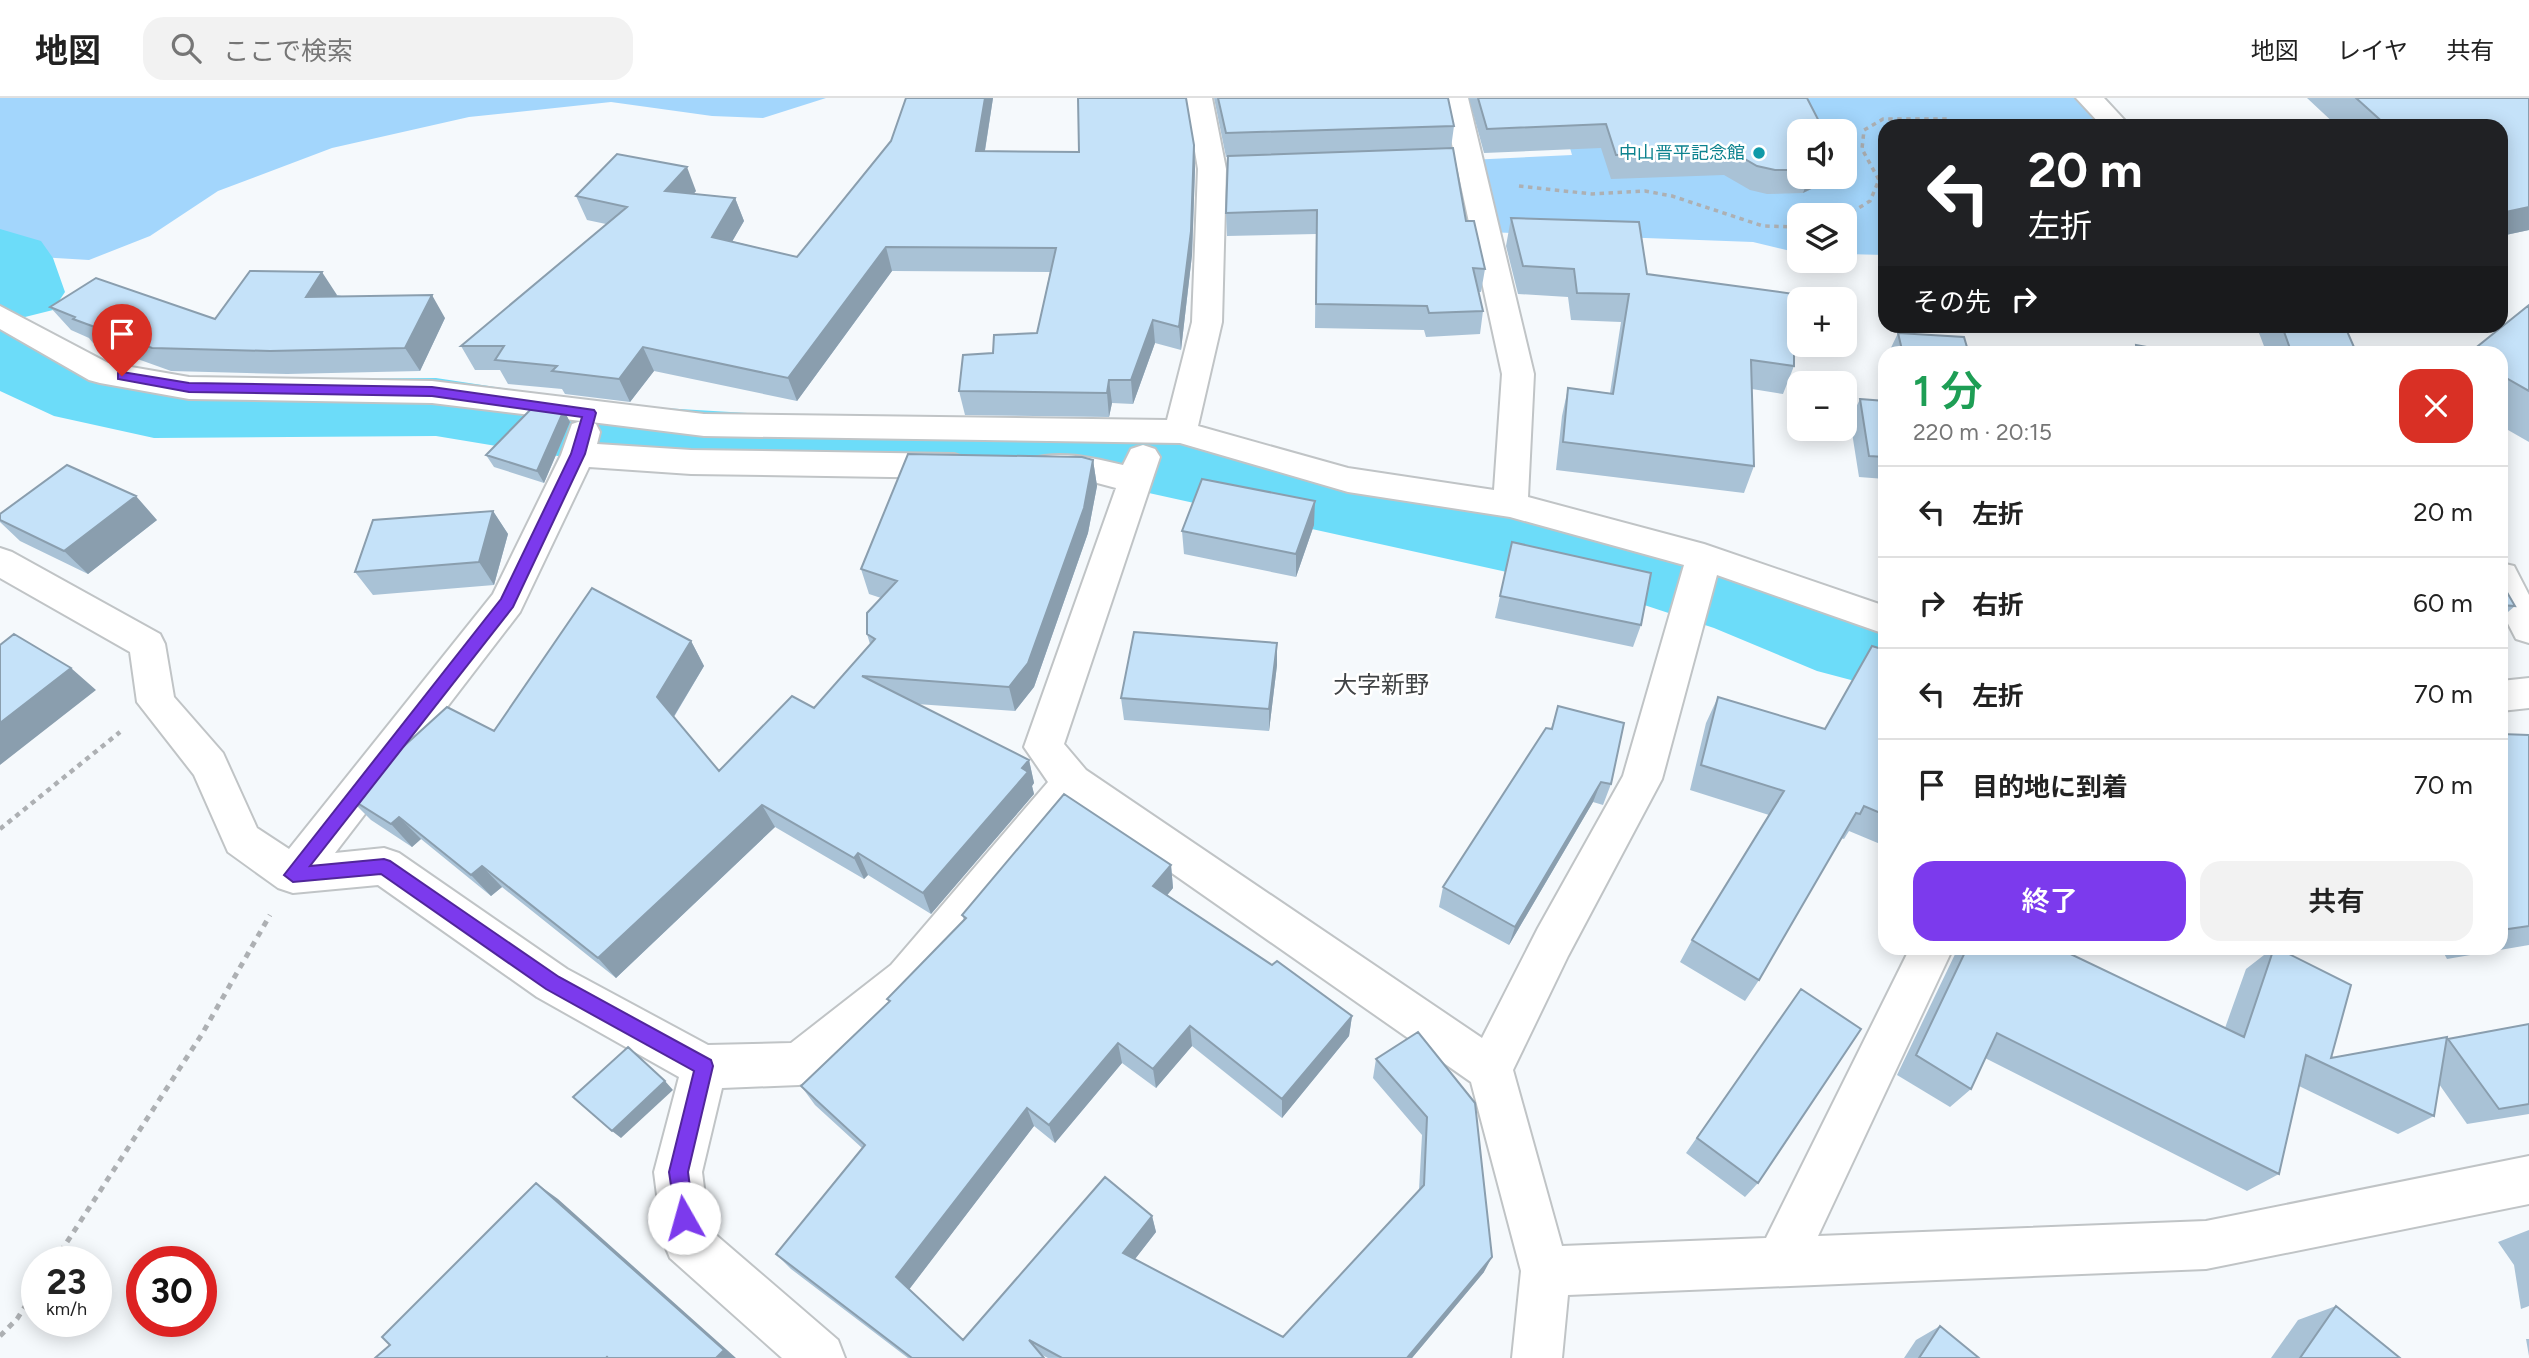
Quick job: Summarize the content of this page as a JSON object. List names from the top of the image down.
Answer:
{
  "districts": ["大字新野"],
  "places": ["中山晋平記念館"],
  "page": {
    "header": "地図",
    "search": "ここで検索",
    "nav": ["地図", "レイヤ", "共有"],
    "map_buttons": ["+", "−"],
    "turn": ["20 m", "左折"],
    "then": "その先",
    "heading": ["1 分", "220 m · 20:15"],
    "list": [
      {
        "name": "左折",
        "value": "20 m"
      },
      {
        "name": "右折",
        "value": "60 m"
      },
      {
        "name": "左折",
        "value": "70 m"
      },
      {
        "name": "目的地に到着",
        "value": "70 m"
      }
    ],
    "buttons": ["終了", "共有"],
    "speed": "23 km/h",
    "limit": "30"
  }
}
